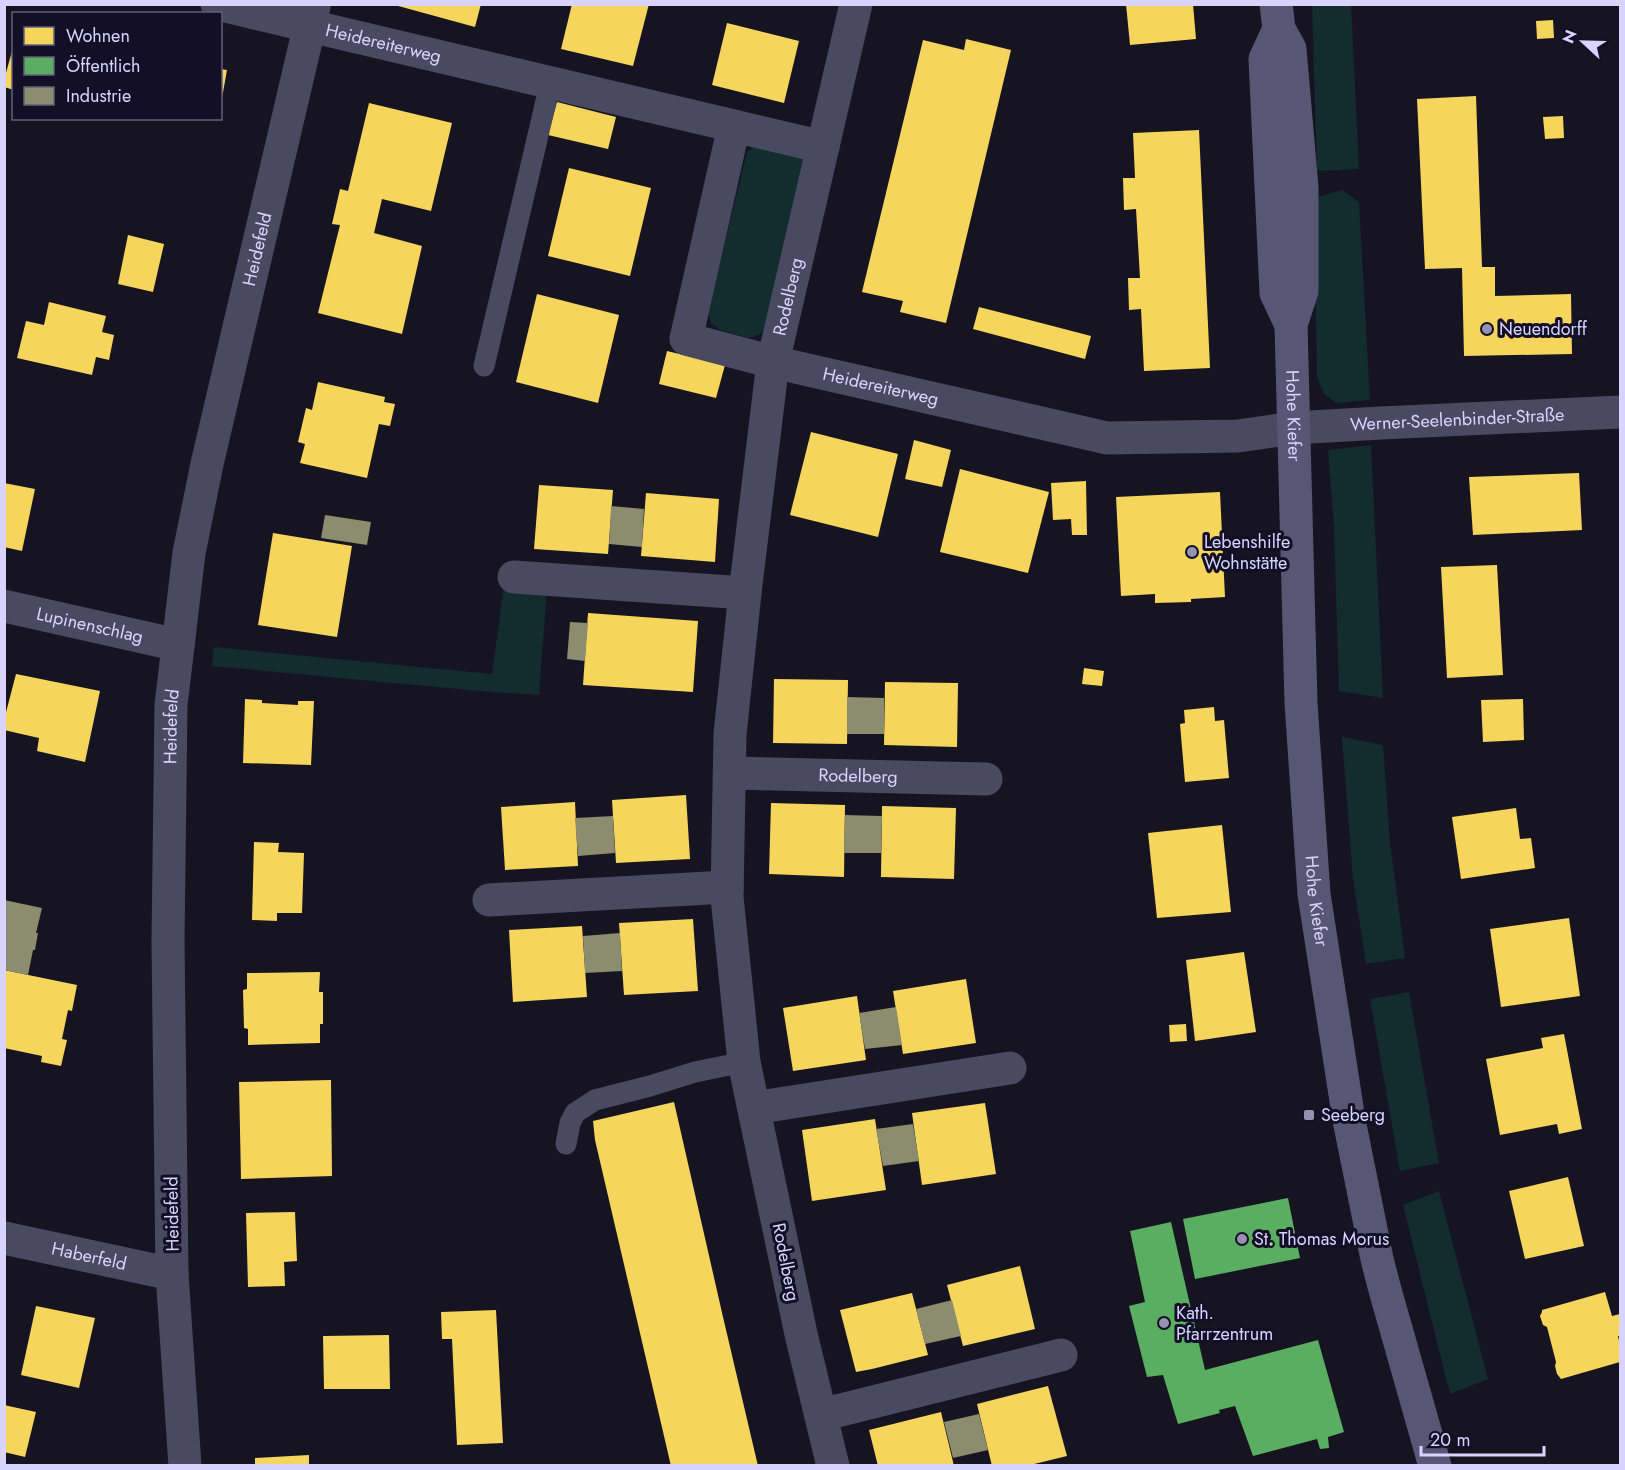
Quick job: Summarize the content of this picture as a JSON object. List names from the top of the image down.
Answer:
{
  "streets": {
    "street": [
      "Heidereiterweg",
      "Heidefeld",
      "Rodelberg",
      "Hohe Kiefer",
      "Werner-Seelenbinder-Straße",
      "Lupinenschlag",
      "Haberfeld"
    ]
  },
  "crossings": [
    ["Heidereiterweg", "Heidefeld"],
    ["Heidereiterweg", "Rodelberg"],
    ["Heidereiterweg", "Hohe Kiefer"],
    ["Heidereiterweg", "Werner-Seelenbinder-Straße"],
    ["Heidefeld", "Lupinenschlag"],
    ["Heidefeld", "Haberfeld"],
    ["Hohe Kiefer", "Werner-Seelenbinder-Straße"]
  ],
  "places": {
    "other": [
      "Neuendorff",
      "Lebenshilfe Wohnstätte",
      "St. Thomas Morus",
      "Kath. Pfarrzentrum"
    ],
    "transit": ["Seeberg"]
  },
  "legend": ["Wohnen", "Öffentlich", "Industrie"],
  "scale_bar": "20 m",
  "north": "left"
}
